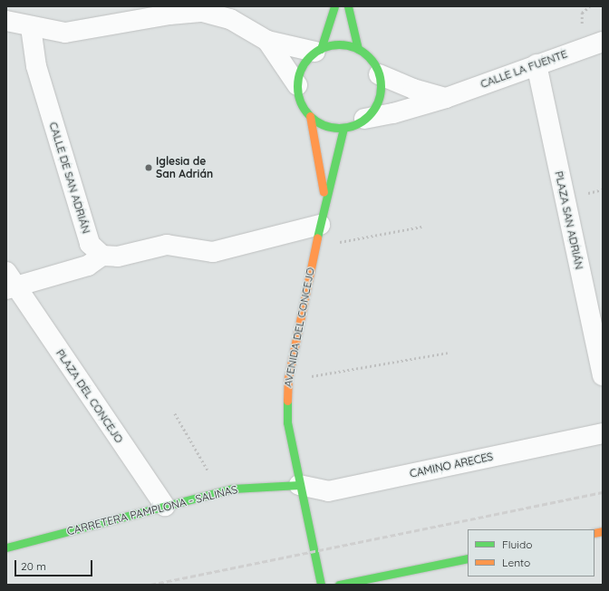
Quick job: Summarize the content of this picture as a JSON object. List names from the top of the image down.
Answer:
{
  "streets": {
    "street": [
      "CALLE LA FUENTE",
      "CALLE DE SAN ADRIÁN",
      "PLAZA SAN ADRIÁN",
      "AVENIDA DEL CONCEJO",
      "PLAZA DEL CONCEJO",
      "CAMINO ARECES",
      "CARRETERA PAMPLONA - SALINAS"
    ]
  },
  "crossings": [
    ["CALLE LA FUENTE", "PLAZA SAN ADRIÁN"],
    ["CALLE LA FUENTE", "AVENIDA DEL CONCEJO"],
    ["AVENIDA DEL CONCEJO", "CAMINO ARECES"],
    ["AVENIDA DEL CONCEJO", "CARRETERA PAMPLONA - SALINAS"],
    ["PLAZA DEL CONCEJO", "CARRETERA PAMPLONA - SALINAS"],
    ["CAMINO ARECES", "CARRETERA PAMPLONA - SALINAS"]
  ],
  "places": ["Iglesia de San Adrián"],
  "legend": ["Fluido", "Lento"],
  "scale_bar": "20 m"
}
